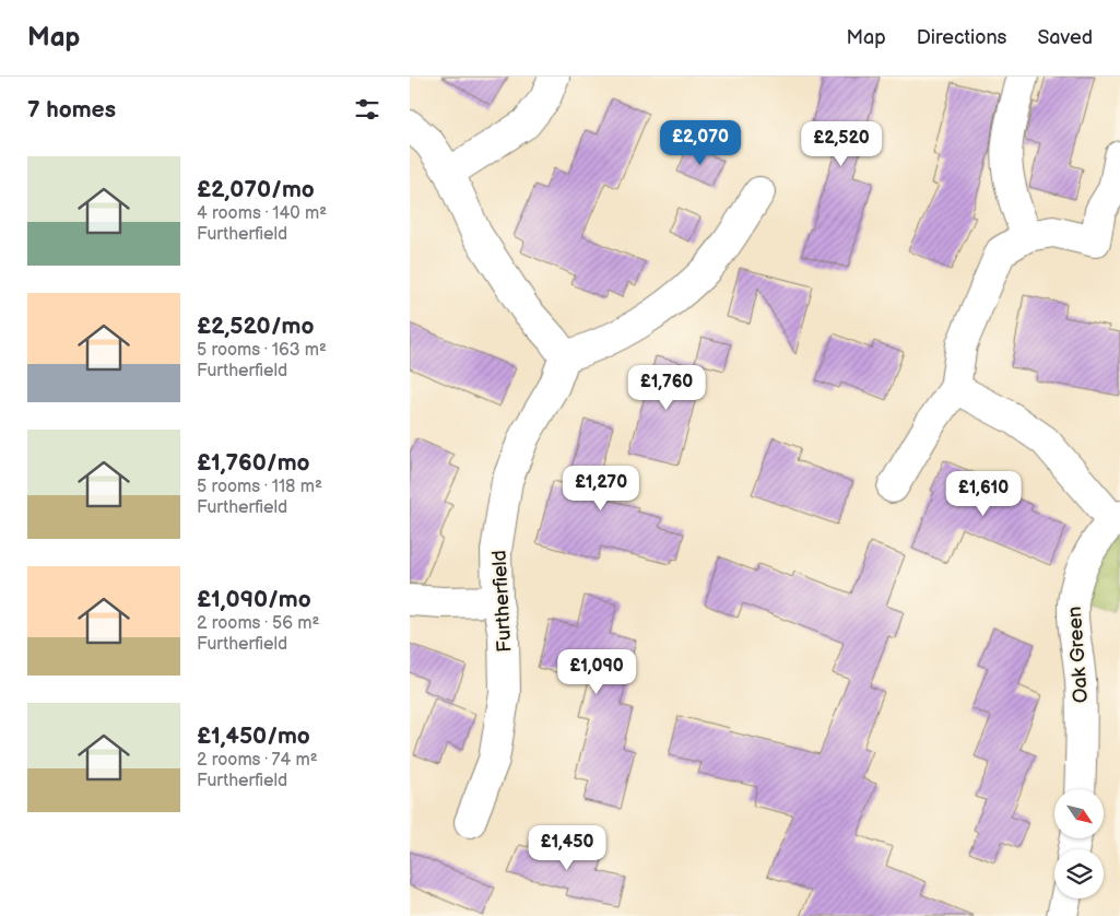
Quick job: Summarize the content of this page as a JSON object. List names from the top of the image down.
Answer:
{
  "streets": {
    "street": ["Furtherfield", "Oak Green"]
  },
  "north": "bottom right",
  "page": {
    "header": "Map",
    "nav": ["Map", "Directions", "Saved"],
    "heading": "7 homes",
    "price": [
      "£2,070",
      "£2,520",
      "£1,760",
      "£1,270",
      "£1,610",
      "£1,090",
      "£1,450"
    ],
    "list": [
      {
        "name": "£2,070/mo",
        "note": "4 rooms · 140 m² · Furtherfield"
      },
      {
        "name": "£2,520/mo",
        "note": "5 rooms · 163 m² · Furtherfield"
      },
      {
        "name": "£1,760/mo",
        "note": "5 rooms · 118 m² · Furtherfield"
      },
      {
        "name": "£1,090/mo",
        "note": "2 rooms · 56 m² · Furtherfield"
      },
      {
        "name": "£1,450/mo",
        "note": "2 rooms · 74 m² · Furtherfield"
      }
    ]
  }
}
